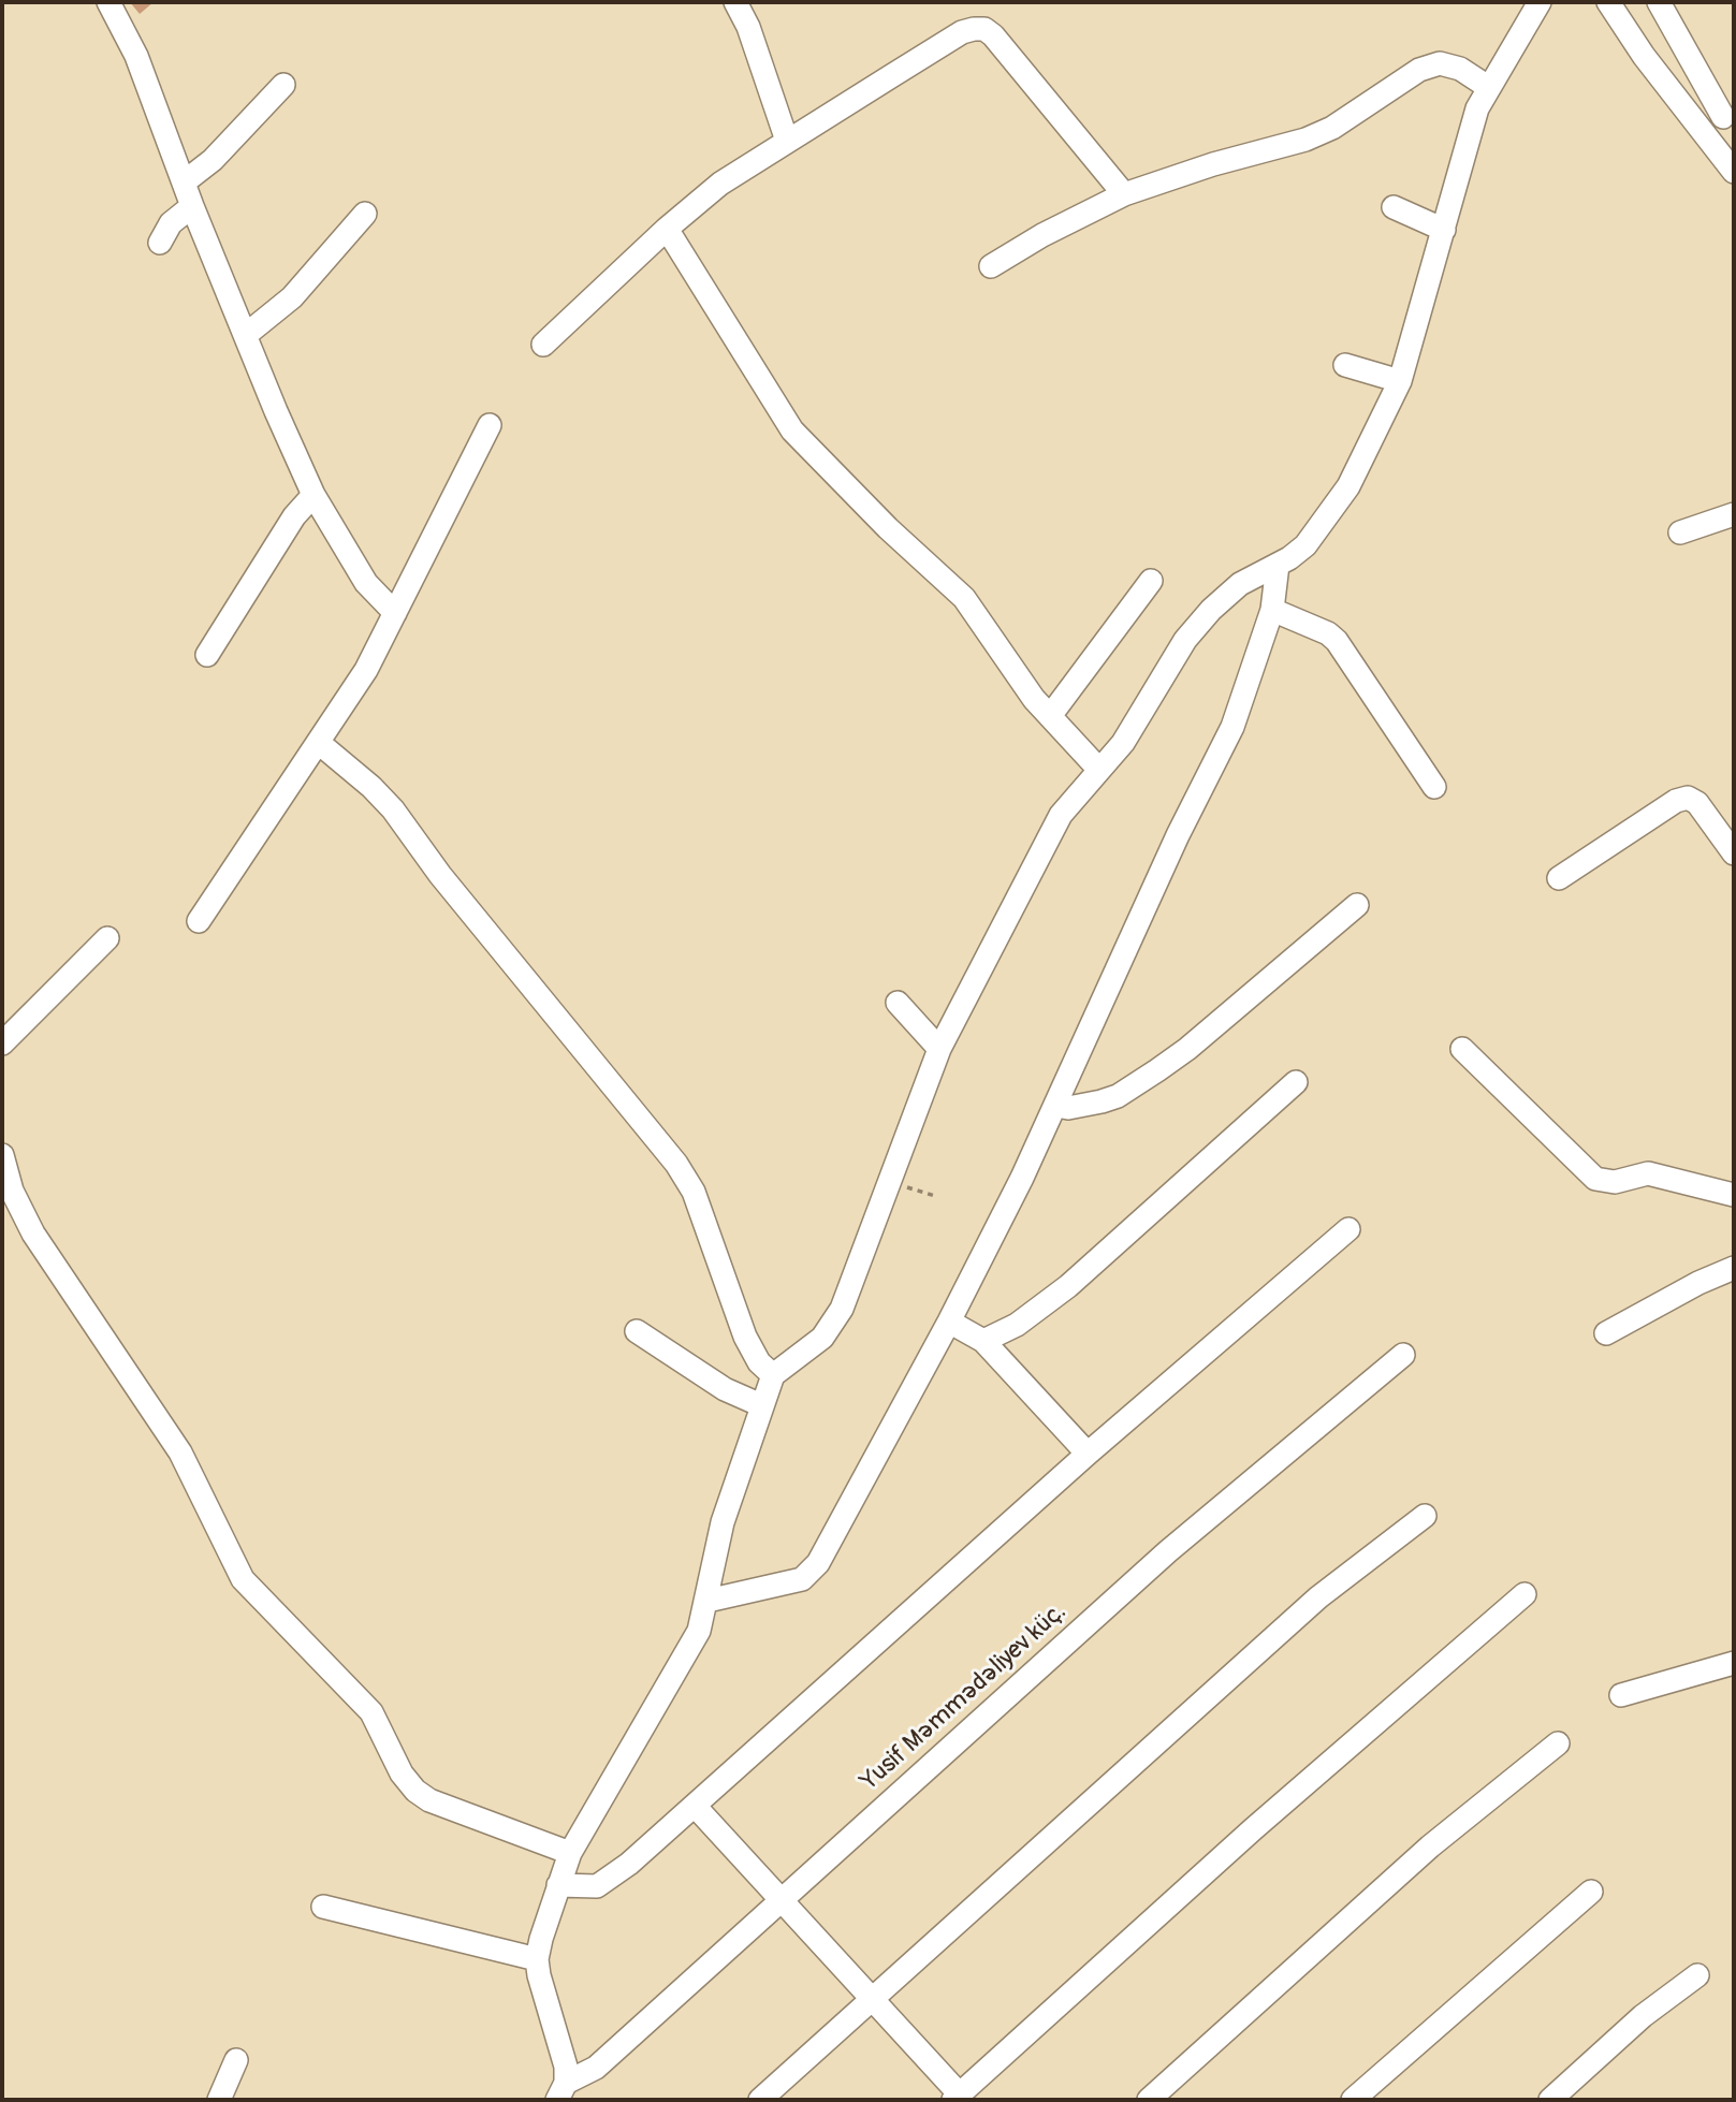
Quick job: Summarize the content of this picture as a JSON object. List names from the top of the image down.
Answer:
{
  "streets": {
    "street": ["Yusif Məmmədəliyev küç."]
  }
}
